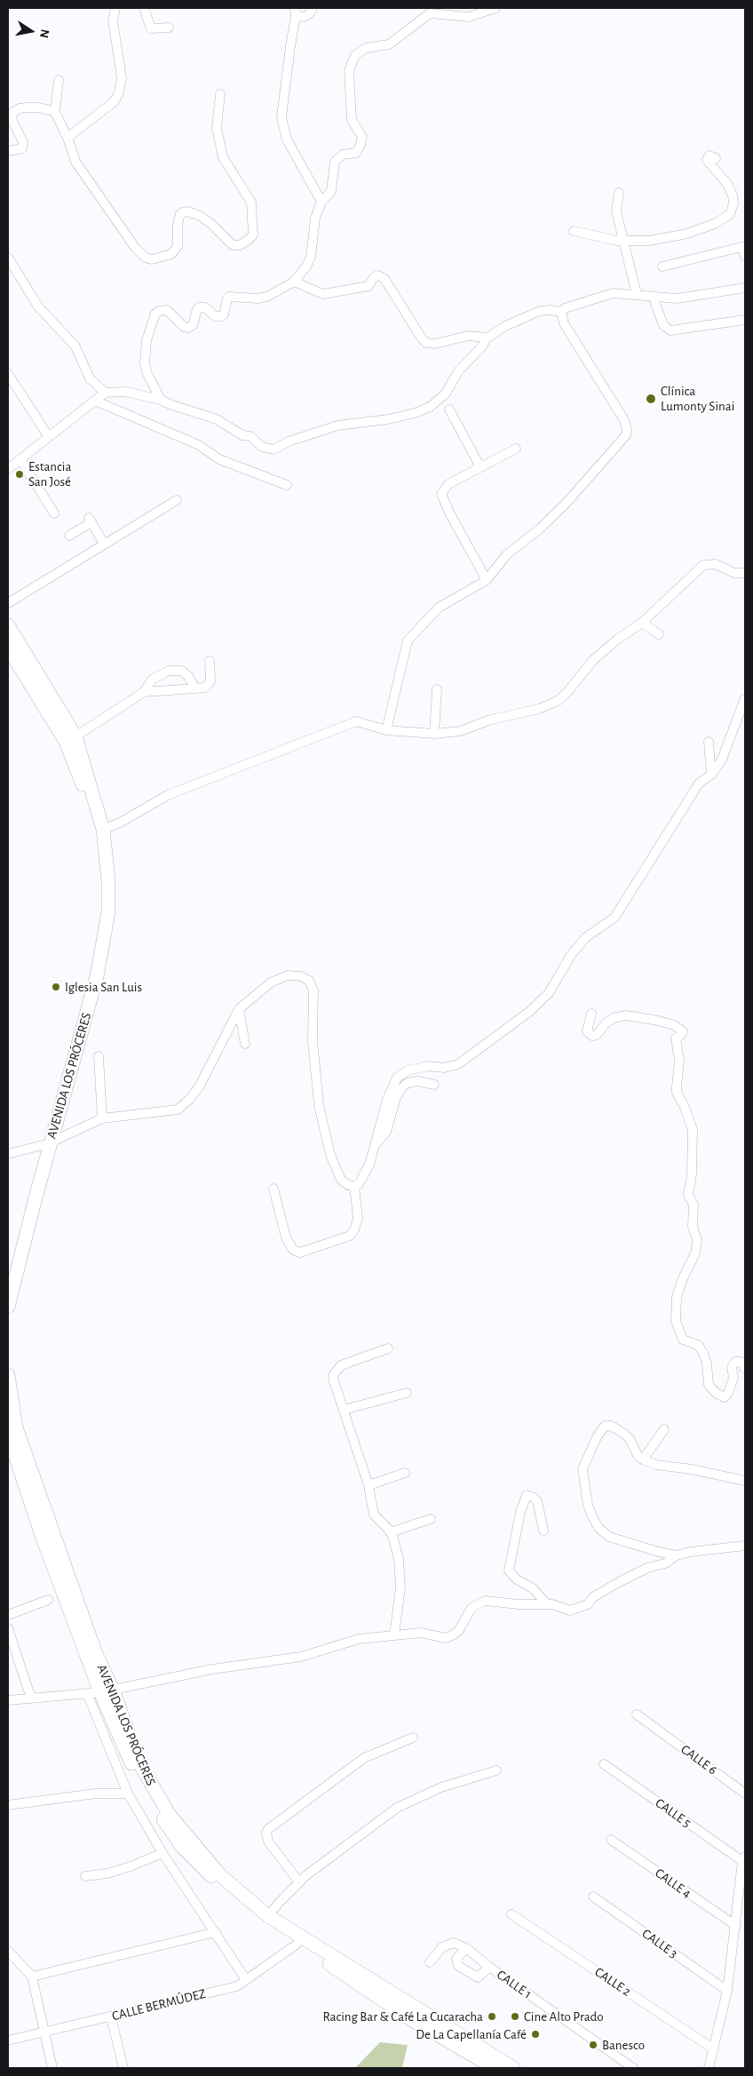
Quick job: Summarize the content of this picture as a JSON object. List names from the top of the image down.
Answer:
{
  "streets": {
    "highway": ["AVENIDA LOS PRÓCERES"],
    "street": [
      "CALLE 6",
      "CALLE 5",
      "CALLE 4",
      "CALLE 3",
      "CALLE 2",
      "CALLE 1",
      "CALLE BERMÚDEZ"
    ]
  },
  "crossings": [
    ["AVENIDA LOS PRÓCERES", "CALLE BERMÚDEZ"]
  ],
  "places": [
    "Clínica Lumonty Sinai",
    "Estancia San José",
    "Iglesia San Luis",
    "Racing Bar & Café La Cucaracha",
    "Cine Alto Prado",
    "De La Capellanía Café",
    "Banesco"
  ],
  "north": "right"
}
